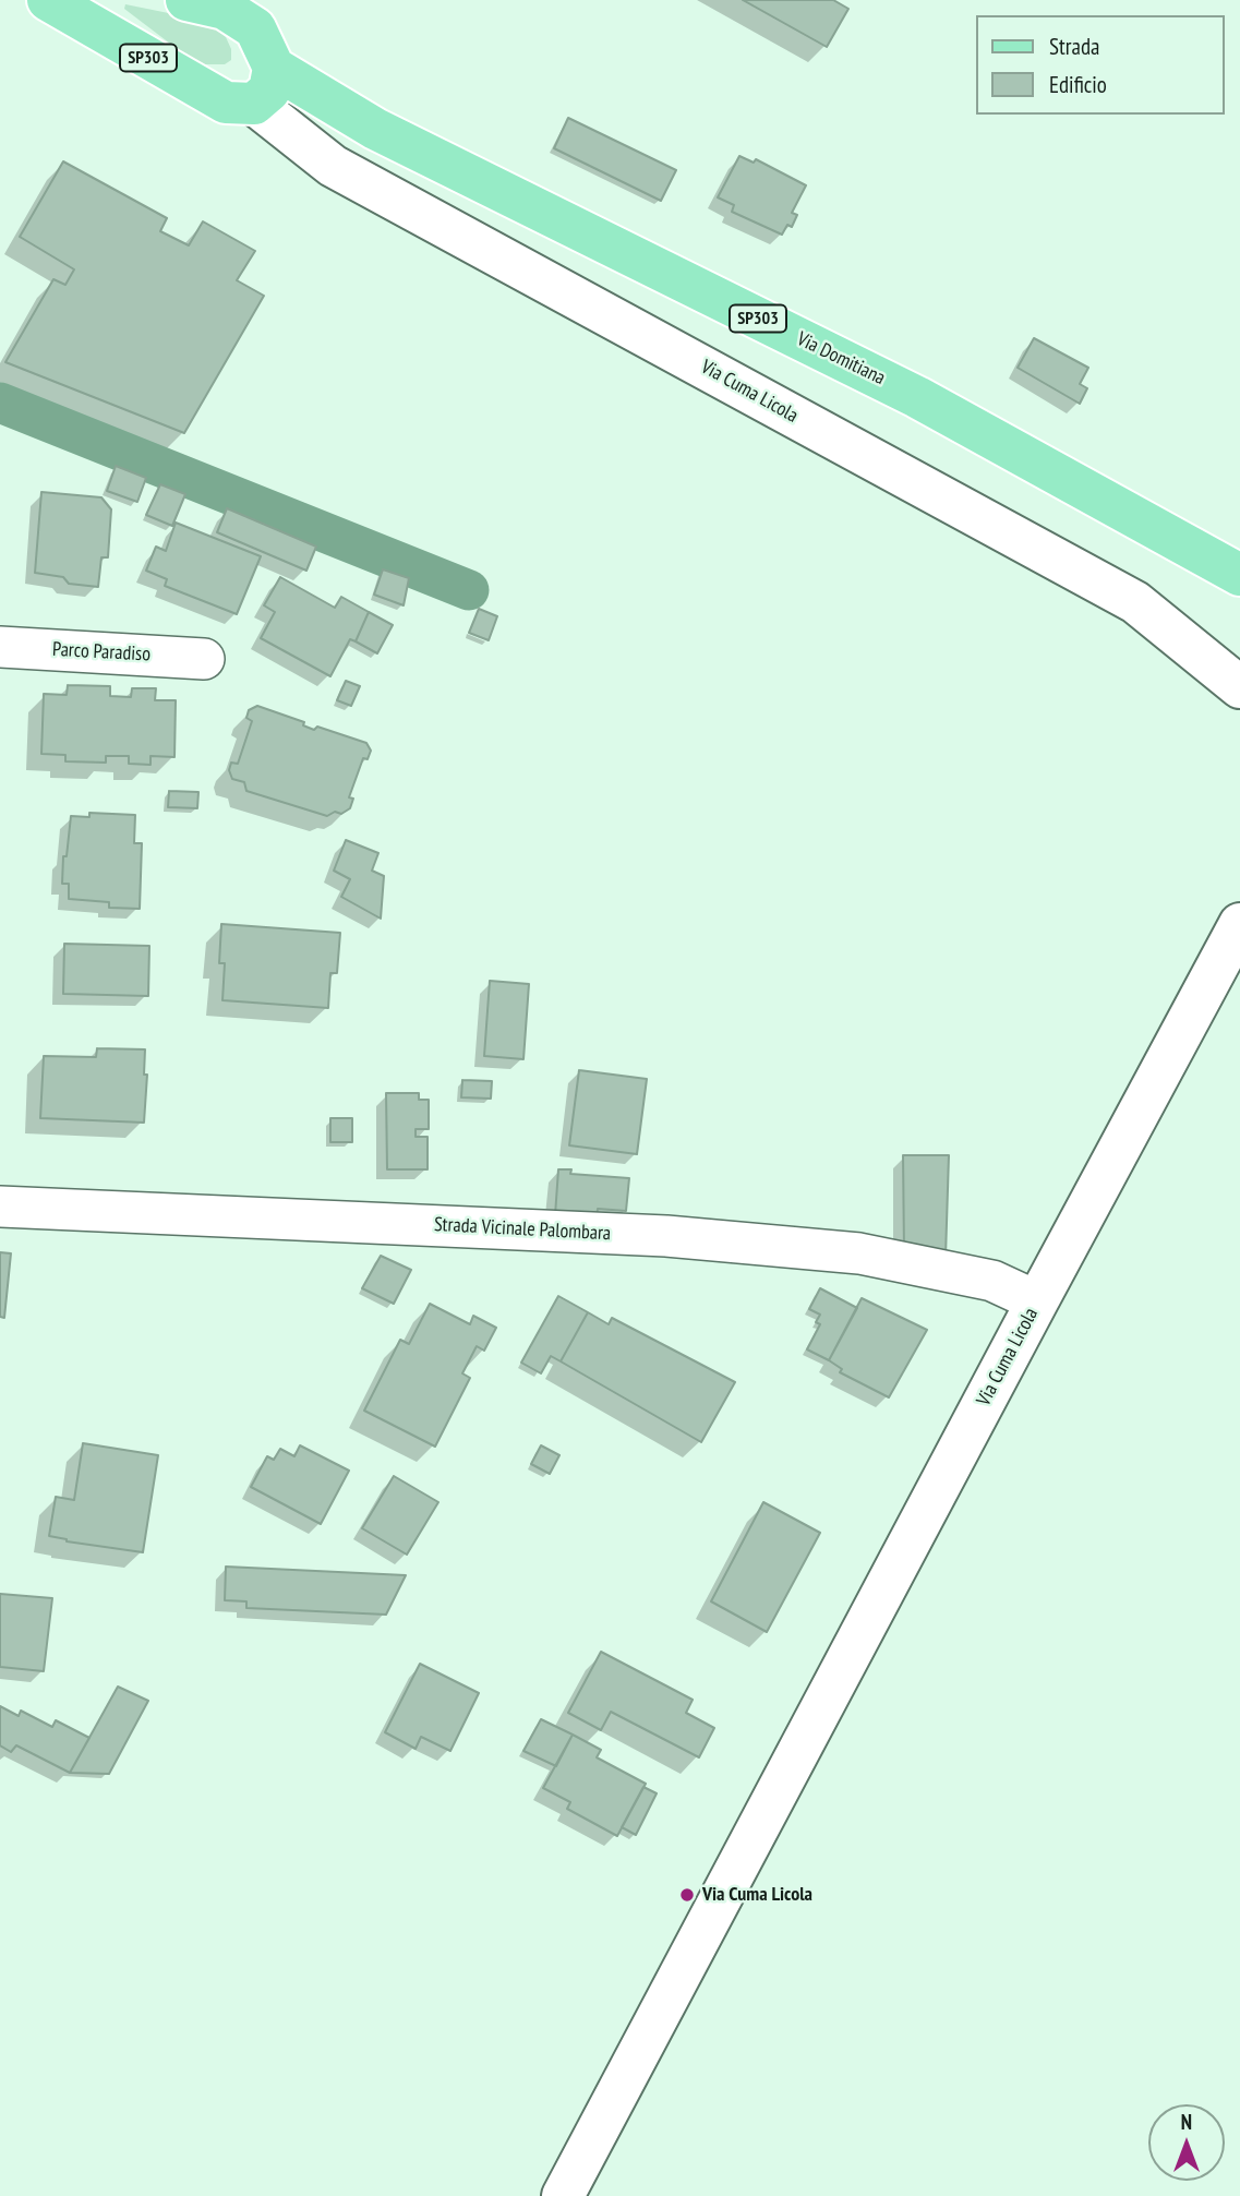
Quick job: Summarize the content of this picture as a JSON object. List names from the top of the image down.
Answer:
{
  "streets": {
    "main road": ["SP303", "Via Domitiana"],
    "street": ["Via Cuma Licola", "Parco Paradiso", "Strada Vicinale Palombara"]
  },
  "crossings": [
    ["Via Domitiana", "Via Cuma Licola"],
    ["Via Cuma Licola", "Strada Vicinale Palombara"]
  ],
  "places": ["Via Cuma Licola"],
  "legend": ["Strada", "Edificio"],
  "north": "top"
}
